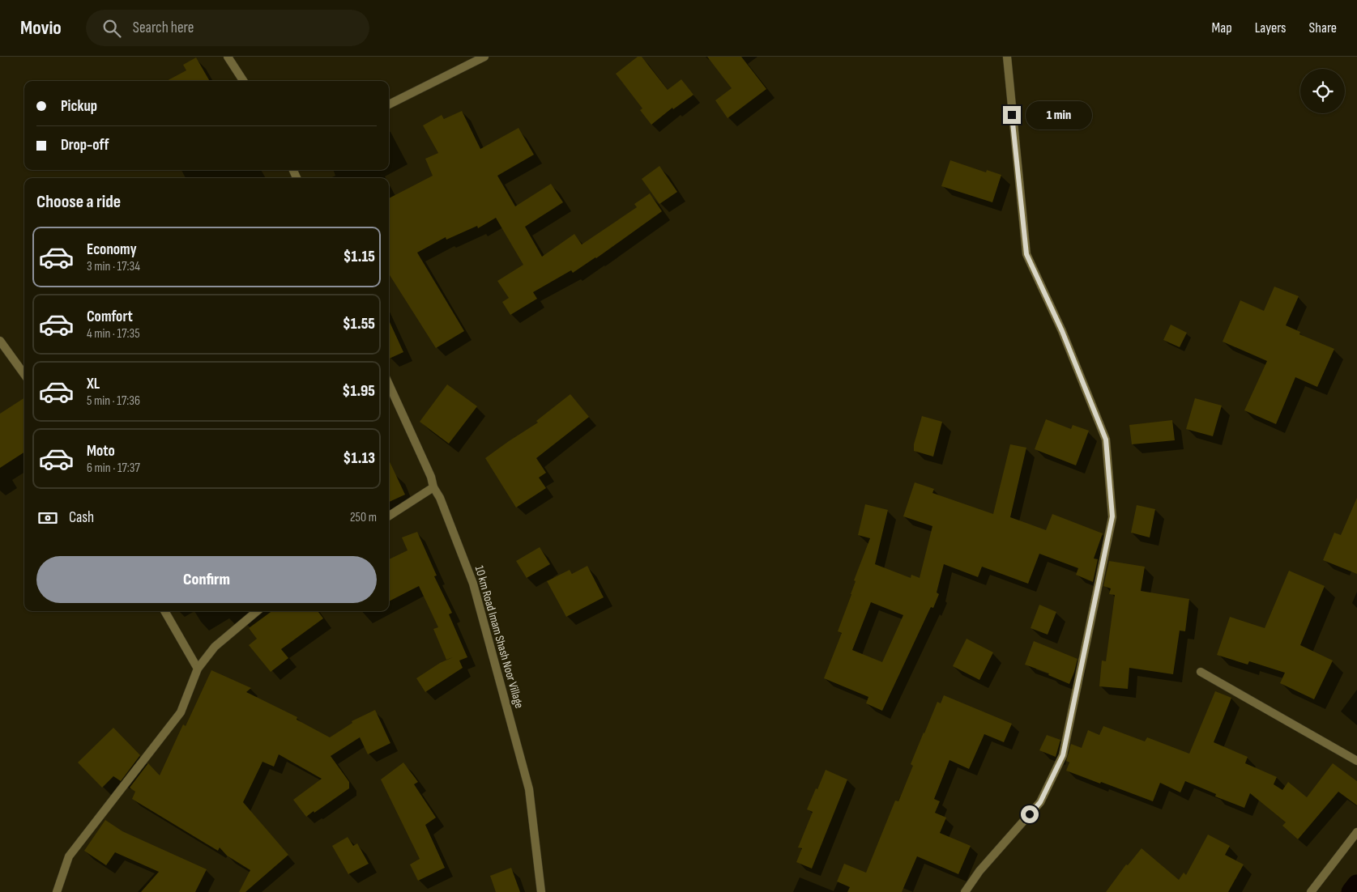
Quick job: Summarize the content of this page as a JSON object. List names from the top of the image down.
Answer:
{
  "streets": {
    "street": ["10 km Road Imam Shash Noor Village"]
  },
  "page": {
    "header": "Movio",
    "search": "Search here",
    "nav": ["Map", "Layers", "Share"],
    "banner": ["Pickup", "Drop-off"],
    "bubble": "1 min",
    "heading": "Choose a ride",
    "list": [
      {
        "name": "Economy",
        "note": "3 min · 17:34",
        "value": "$1.15"
      },
      {
        "name": "Comfort",
        "note": "4 min · 17:35",
        "value": "$1.55"
      },
      {
        "name": "XL",
        "note": "5 min · 17:36",
        "value": "$1.95"
      },
      {
        "name": "Moto",
        "note": "6 min · 17:37",
        "value": "$1.13"
      }
    ],
    "pay": ["Cash", "250 m"],
    "buttons": "Confirm"
  }
}
